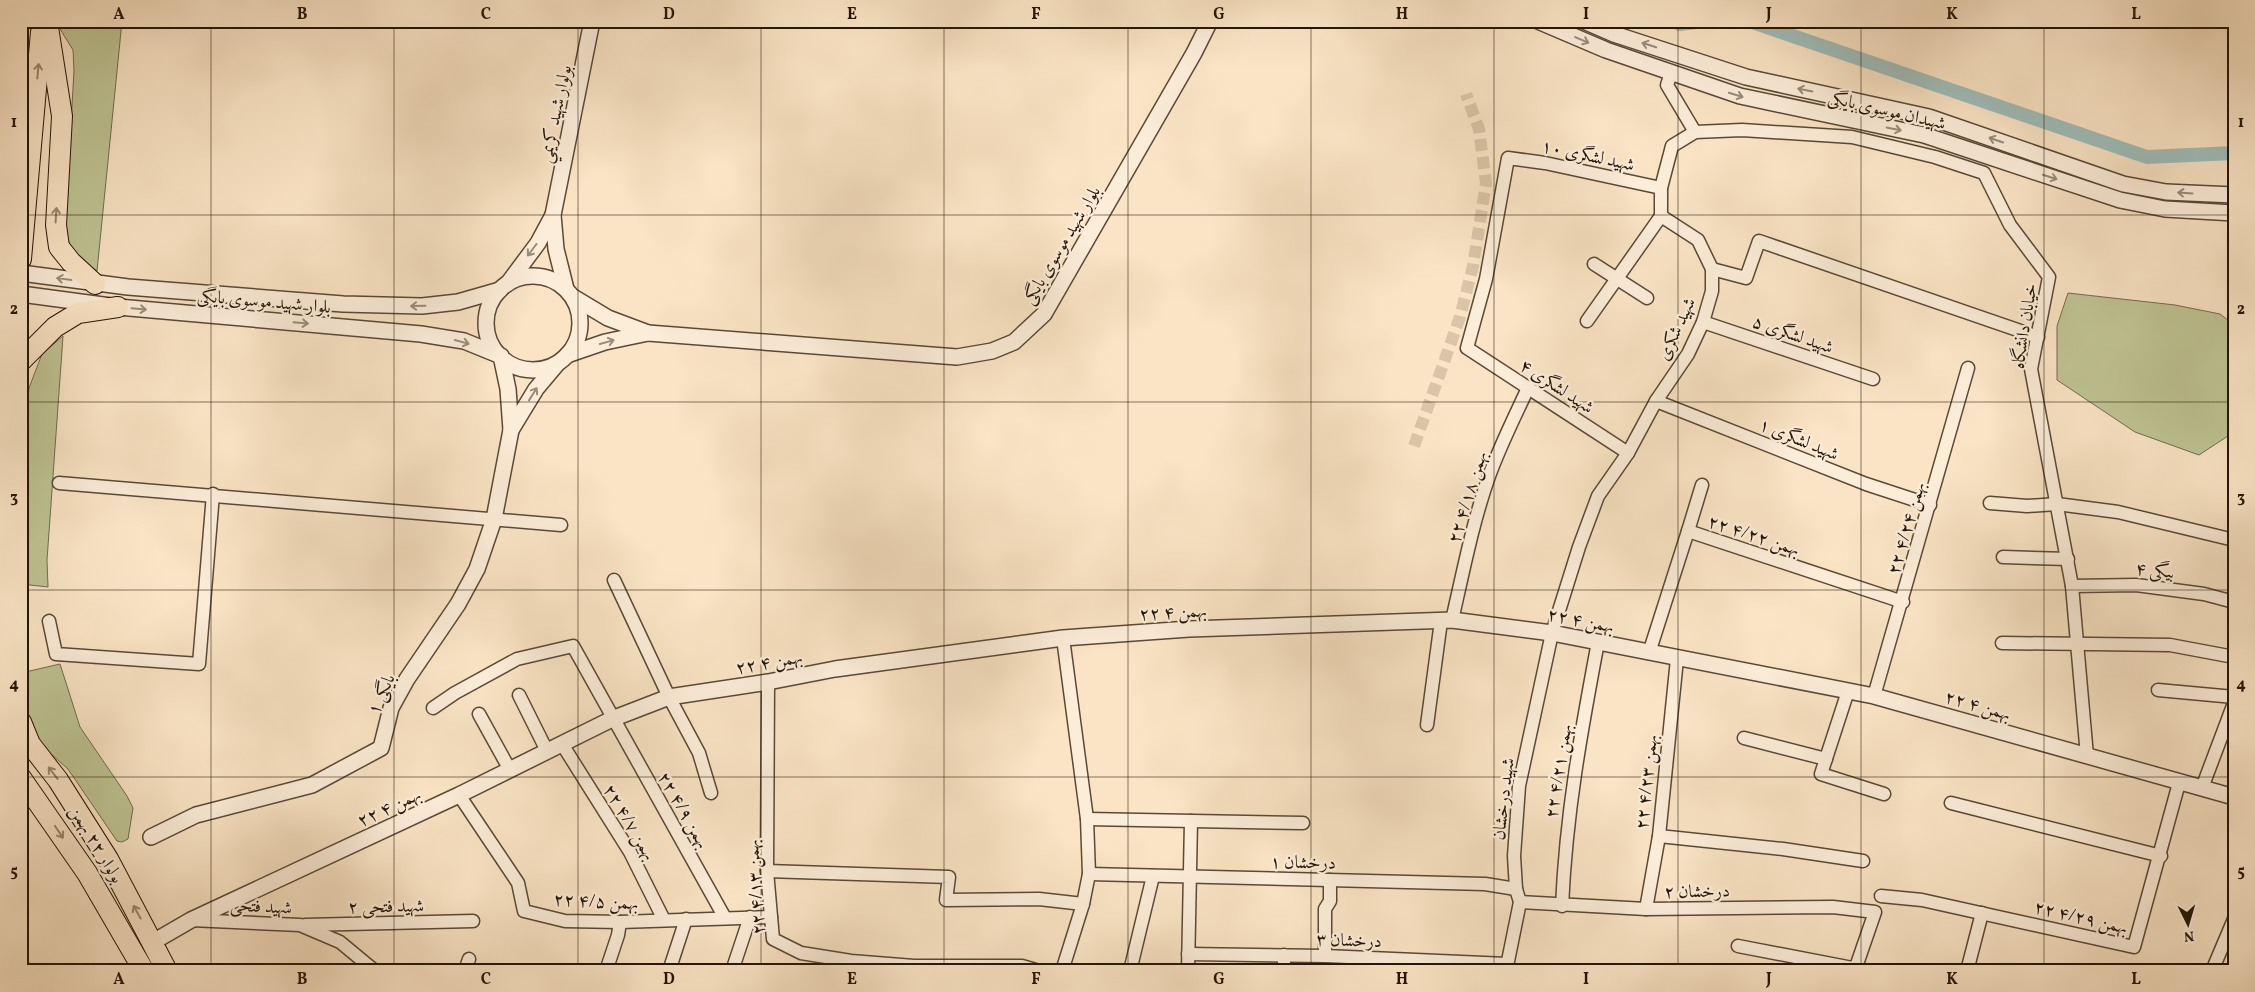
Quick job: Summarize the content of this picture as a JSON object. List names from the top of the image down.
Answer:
{
  "streets": {
    "main road": ["بولوار ۲۲ بهمن"],
    "street": [
      "شهیدان موسوی بایگی",
      "بولوار شهيد كريمي",
      "شهید لشگری ۱۰",
      "بلوار شهید موسوی بایگی",
      "خیابان دانشگاه",
      "شهید شکری",
      "شهید لشگری ۵",
      "شهید لشگری ۴",
      "شهید لشگری ۱",
      "۲۲ بهمن ۴/۱۸",
      "۲۲ بهمن ۴/۲۴",
      "۲۲ بهمن ۴/۲۲",
      "بیگی ۴",
      "۲۲ بهمن ۴",
      "بایگی ۱",
      "۲۲ بهمن ۴/۲۱",
      "۲۲ بهمن ۴/۲۳",
      "شهید درخشان",
      "۲۲ بهمن ۴/۹",
      "۲۲ بهمن ۴/۷",
      "درخشان ۱",
      "۲۲ بهمن ۴/۱۳",
      "درخشان ۲",
      "۲۲ بهمن ۴/۵",
      "شهید فتحی",
      "شهید فتحی ۲",
      "۲۲ بهمن ۴/۲۹",
      "درخشان ۳"
    ]
  },
  "crossings": [
    ["بولوار شهيد كريمي", "بلوار شهید موسوی بایگی"],
    ["شهید لشگری ۱۰", "خیابان دانشگاه"],
    ["شهید لشگری ۱۰", "شهید لشگری ۴"],
    ["خیابان دانشگاه", "شهید شکری"],
    ["خیابان دانشگاه", "بیگی ۴"],
    ["خیابان دانشگاه", "۲۲ بهمن ۴"],
    ["شهید شکری", "شهید لشگری ۵"],
    ["شهید شکری", "شهید لشگری ۴"],
    ["شهید شکری", "شهید لشگری ۱"],
    ["شهید شکری", "شهید درخشان"],
    ["شهید لشگری ۴", "۲۲ بهمن ۴/۱۸"],
    ["شهید لشگری ۴", "شهید درخشان"],
    ["شهید لشگری ۱", "۲۲ بهمن ۴/۲۴"],
    ["۲۲ بهمن ۴/۱۸", "۲۲ بهمن ۴"],
    ["۲۲ بهمن ۴/۲۴", "۲۲ بهمن ۴/۲۲"],
    ["۲۲ بهمن ۴/۲۴", "۲۲ بهمن ۴"],
    ["۲۲ بهمن ۴/۲۲", "۲۲ بهمن ۴"],
    ["۲۲ بهمن ۴", "۲۲ بهمن ۴/۲۱"],
    ["۲۲ بهمن ۴", "۲۲ بهمن ۴/۲۳"],
    ["۲۲ بهمن ۴", "شهید درخشان"],
    ["۲۲ بهمن ۴", "۲۲ بهمن ۴/۹"],
    ["۲۲ بهمن ۴", "۲۲ بهمن ۴/۷"],
    ["۲۲ بهمن ۴", "بولوار ۲۲ بهمن"],
    ["۲۲ بهمن ۴", "۲۲ بهمن ۴/۱۳"],
    ["۲۲ بهمن ۴", "۲۲ بهمن ۴/۵"],
    ["۲۲ بهمن ۴", "شهید فتحی"],
    ["۲۲ بهمن ۴", "۲۲ بهمن ۴/۲۹"],
    ["۲۲ بهمن ۴/۲۱", "درخشان ۲"],
    ["۲۲ بهمن ۴/۲۳", "درخشان ۲"],
    ["شهید درخشان", "درخشان ۱"],
    ["شهید درخشان", "درخشان ۲"],
    ["شهید درخشان", "درخشان ۳"],
    ["۲۲ بهمن ۴/۹", "۲۲ بهمن ۴/۵"],
    ["۲۲ بهمن ۴/۷", "۲۲ بهمن ۴/۵"],
    ["۲۲ بهمن ۴/۱۳", "۲۲ بهمن ۴/۵"],
    ["شهید فتحی", "شهید فتحی ۲"]
  ],
  "north": "bottom",
  "grid": {
    "columns": [
      "A",
      "B",
      "C",
      "D",
      "E",
      "F",
      "G",
      "H",
      "I",
      "J",
      "K",
      "L"
    ],
    "rows": [
      "1",
      "2",
      "3",
      "4",
      "5"
    ]
  }
}
